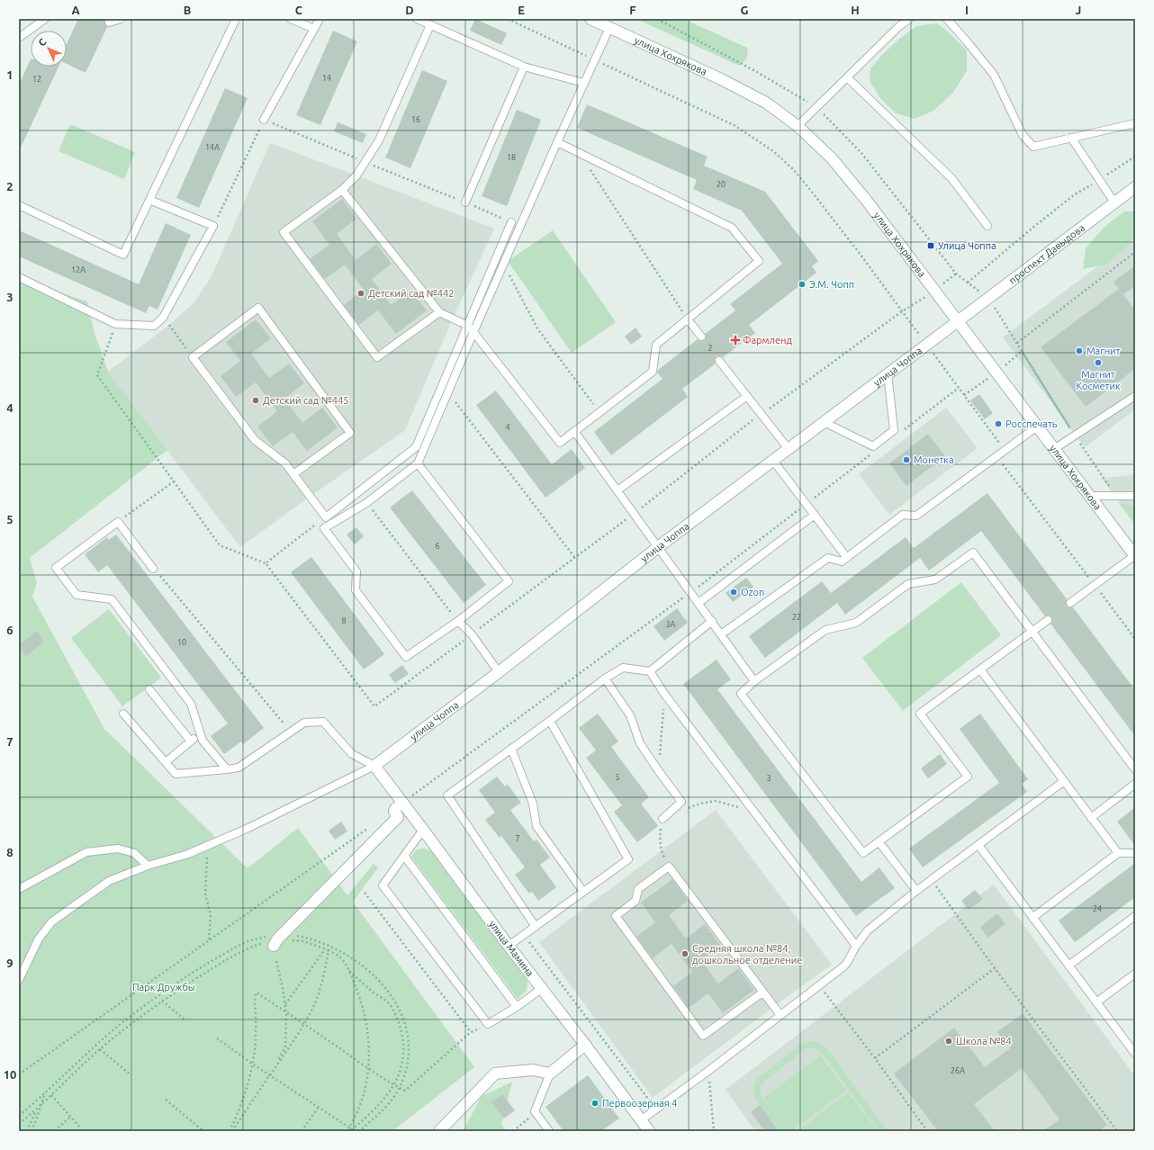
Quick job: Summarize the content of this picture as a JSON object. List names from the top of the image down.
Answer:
{
  "streets": {
    "street": [
      "улица Хохрякова",
      "проспект Давыдова",
      "улица Чоппа",
      "улица Мамина"
    ]
  },
  "crossings": [
    ["улица Хохрякова", "проспект Давыдова"],
    ["улица Хохрякова", "улица Чоппа"],
    ["проспект Давыдова", "улица Чоппа"],
    ["улица Чоппа", "улица Мамина"]
  ],
  "parks": ["Парк Дружбы"],
  "places": {
    "transit": ["Улица Чоппа"],
    "other": [
      "Э.М. Чопп",
      "Детский сад №442",
      "Магнит",
      "Магнит Косметик",
      "Детский сад №445",
      "Росспечать",
      "Монетка",
      "Ozon",
      "Средняя школа №84, дошкольное отделение",
      "Школа №84",
      "Первоозерная 4"
    ],
    "health": ["Фармленд"]
  },
  "house_numbers": [
    "14",
    "12",
    "16",
    "14А",
    "18",
    "20",
    "12А",
    "2",
    "4",
    "6",
    "22",
    "8",
    "3А",
    "10",
    "5",
    "3",
    "7",
    "24",
    "26А"
  ],
  "north": "top left",
  "grid": {
    "columns": [
      "A",
      "B",
      "C",
      "D",
      "E",
      "F",
      "G",
      "H",
      "I",
      "J"
    ],
    "rows": [
      "1",
      "2",
      "3",
      "4",
      "5",
      "6",
      "7",
      "8",
      "9",
      "10"
    ]
  }
}
